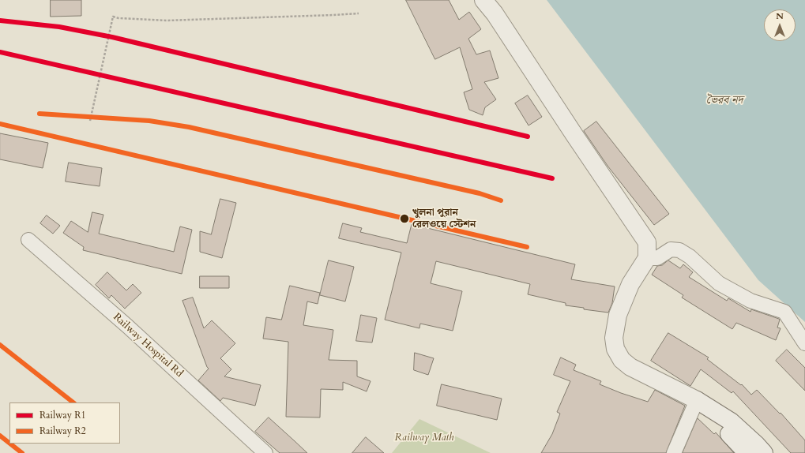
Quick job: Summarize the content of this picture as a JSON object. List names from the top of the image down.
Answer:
{
  "streets": {
    "street": ["Railway Hospital Rd"]
  },
  "water": ["ভৈরব নদ"],
  "parks": ["Railway Math"],
  "places": ["খুলনা পুরান রেলওয়ে স্টেশন"],
  "lines": ["rail line R1", "rail line R2"],
  "legend": ["Railway R1", "Railway R2"],
  "north": "top"
}
